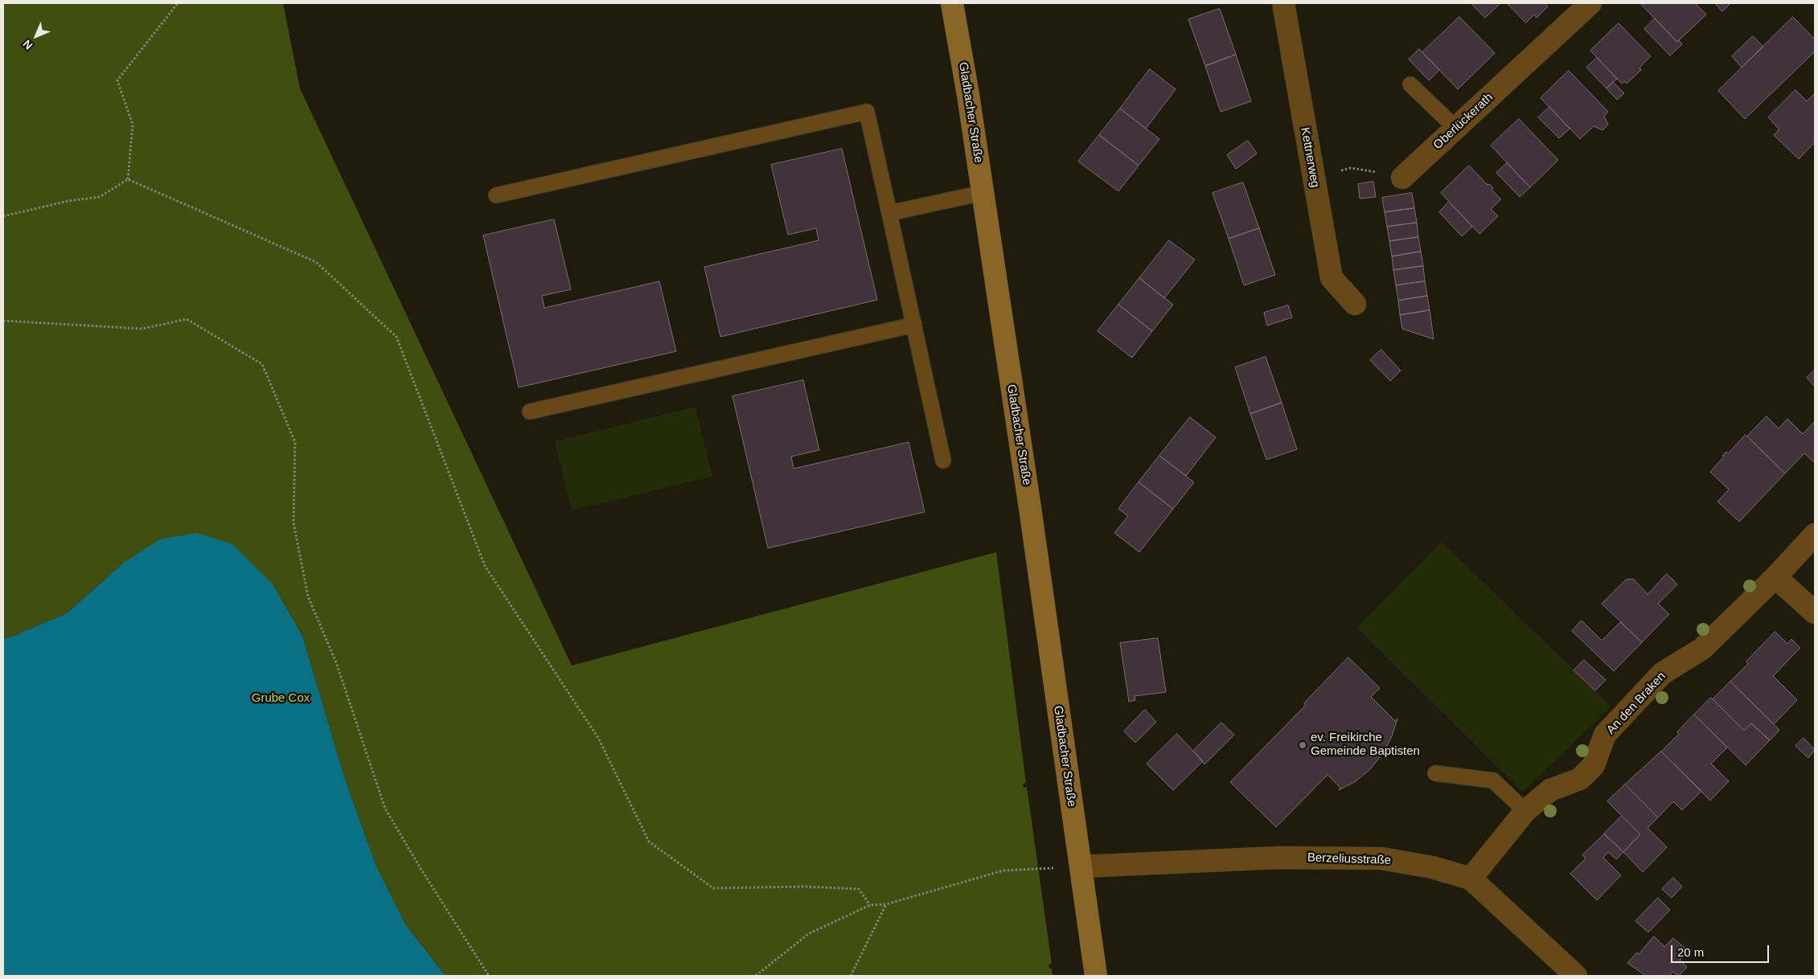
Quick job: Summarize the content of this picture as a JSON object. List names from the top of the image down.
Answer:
{
  "streets": {
    "main road": ["Gladbacher Straße"],
    "street": [
      "Oberlückerath",
      "Kettnerweg",
      "An den Braken",
      "Berzeliusstraße"
    ]
  },
  "crossings": [
    ["Gladbacher Straße", "Berzeliusstraße"],
    ["An den Braken", "Berzeliusstraße"]
  ],
  "parks": ["Grube Cox"],
  "places": ["ev. Freikirche Gemeinde Baptisten"],
  "scale_bar": "20 m",
  "north": "bottom left"
}
